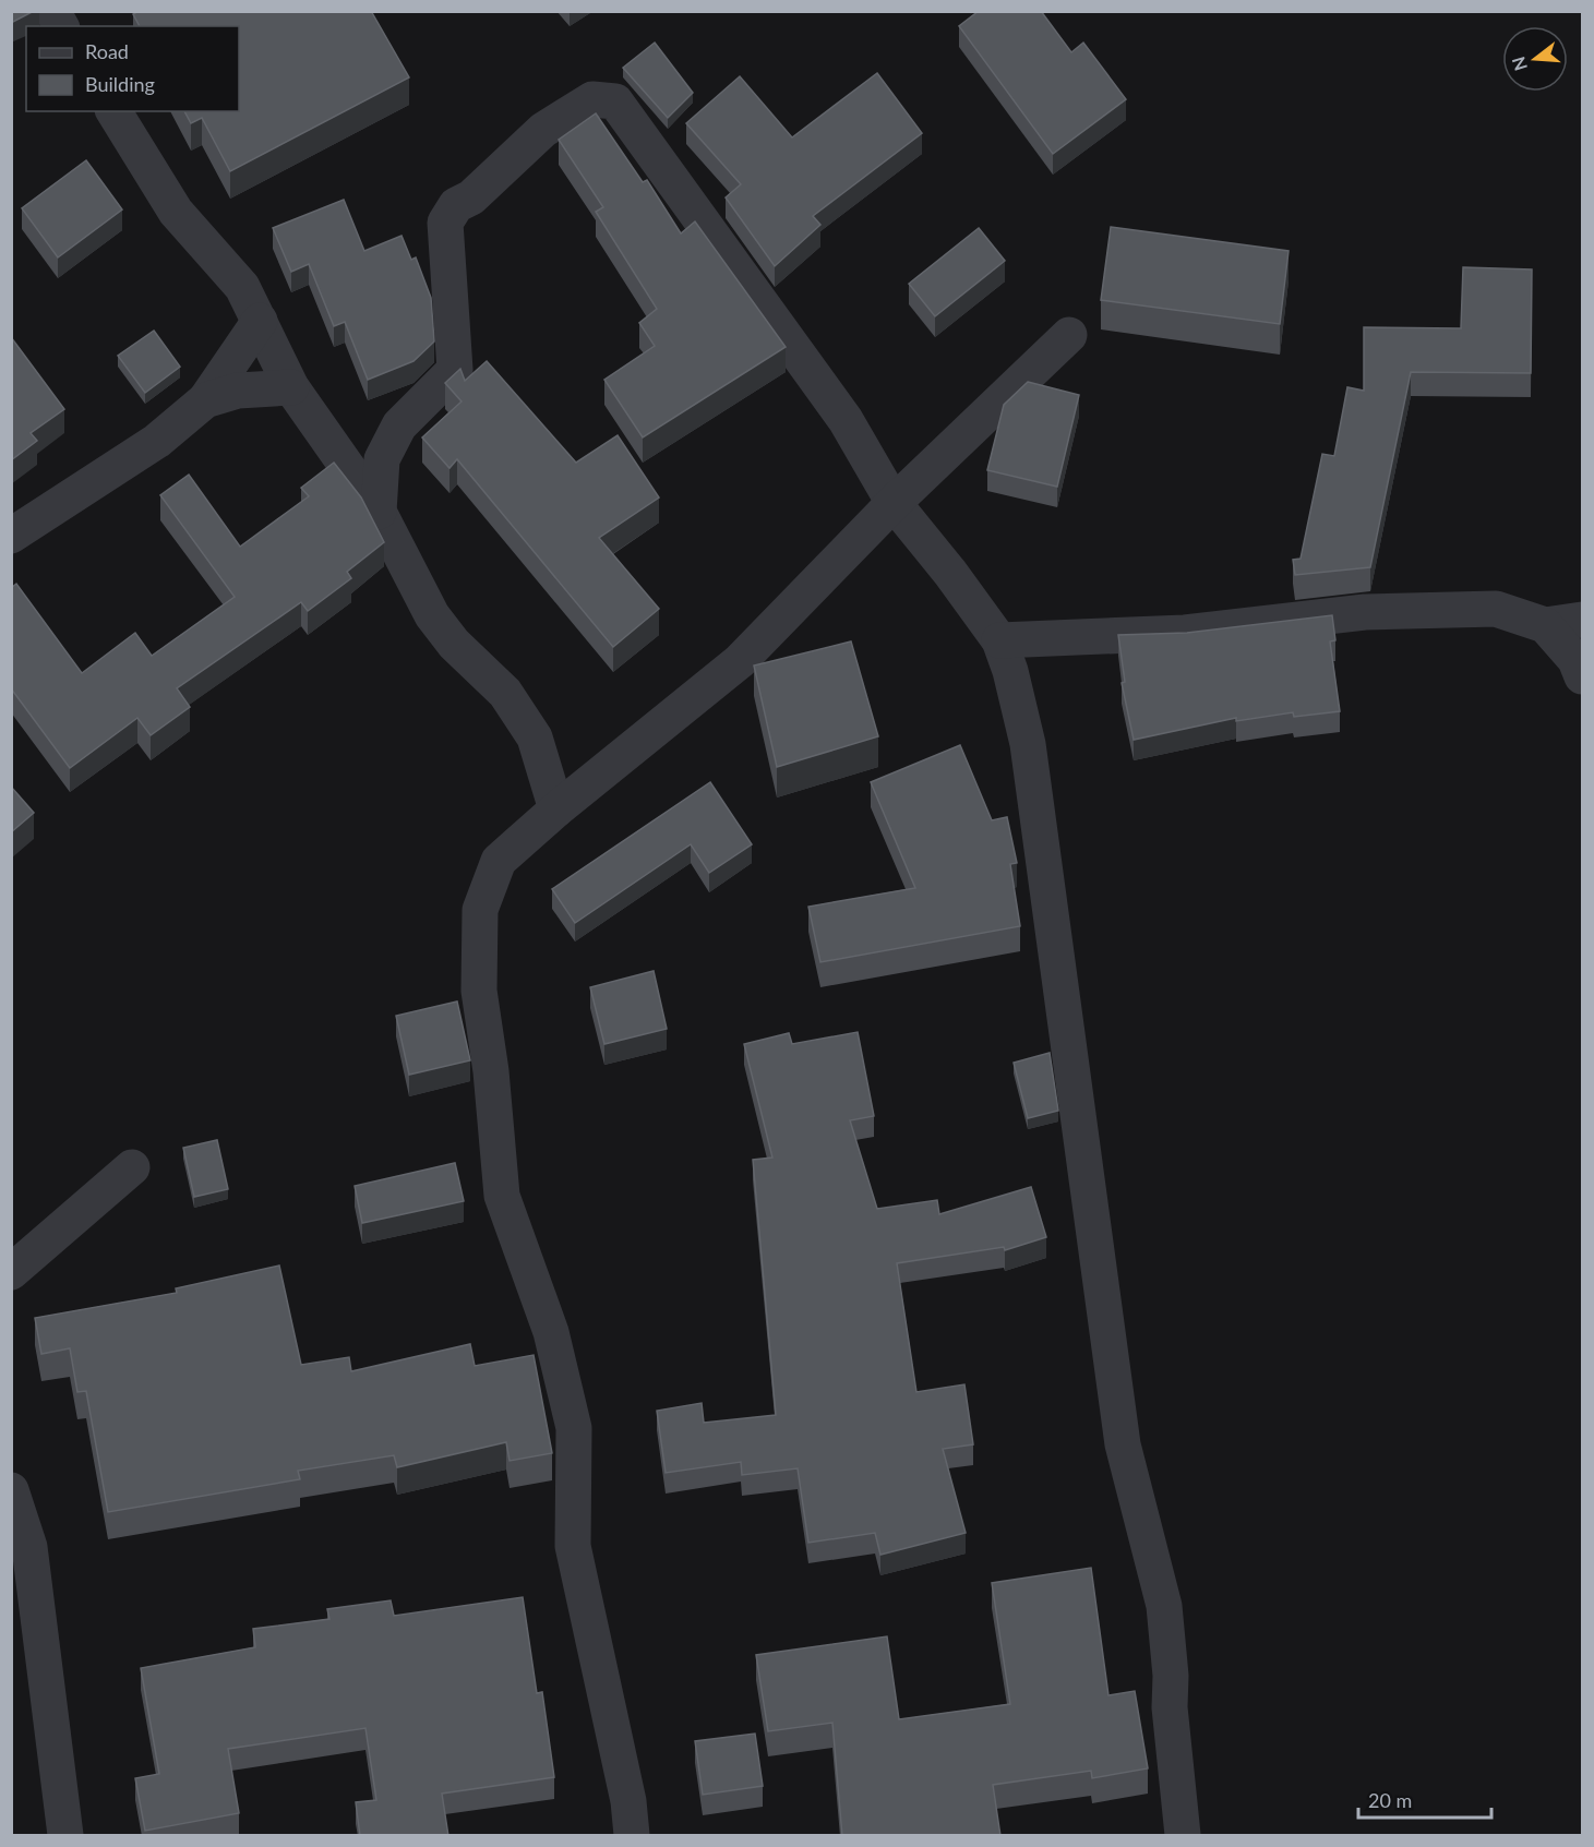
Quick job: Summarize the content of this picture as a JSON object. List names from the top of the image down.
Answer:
{
  "legend": ["Road", "Building"],
  "scale_bar": "20 m",
  "north": "left"
}
